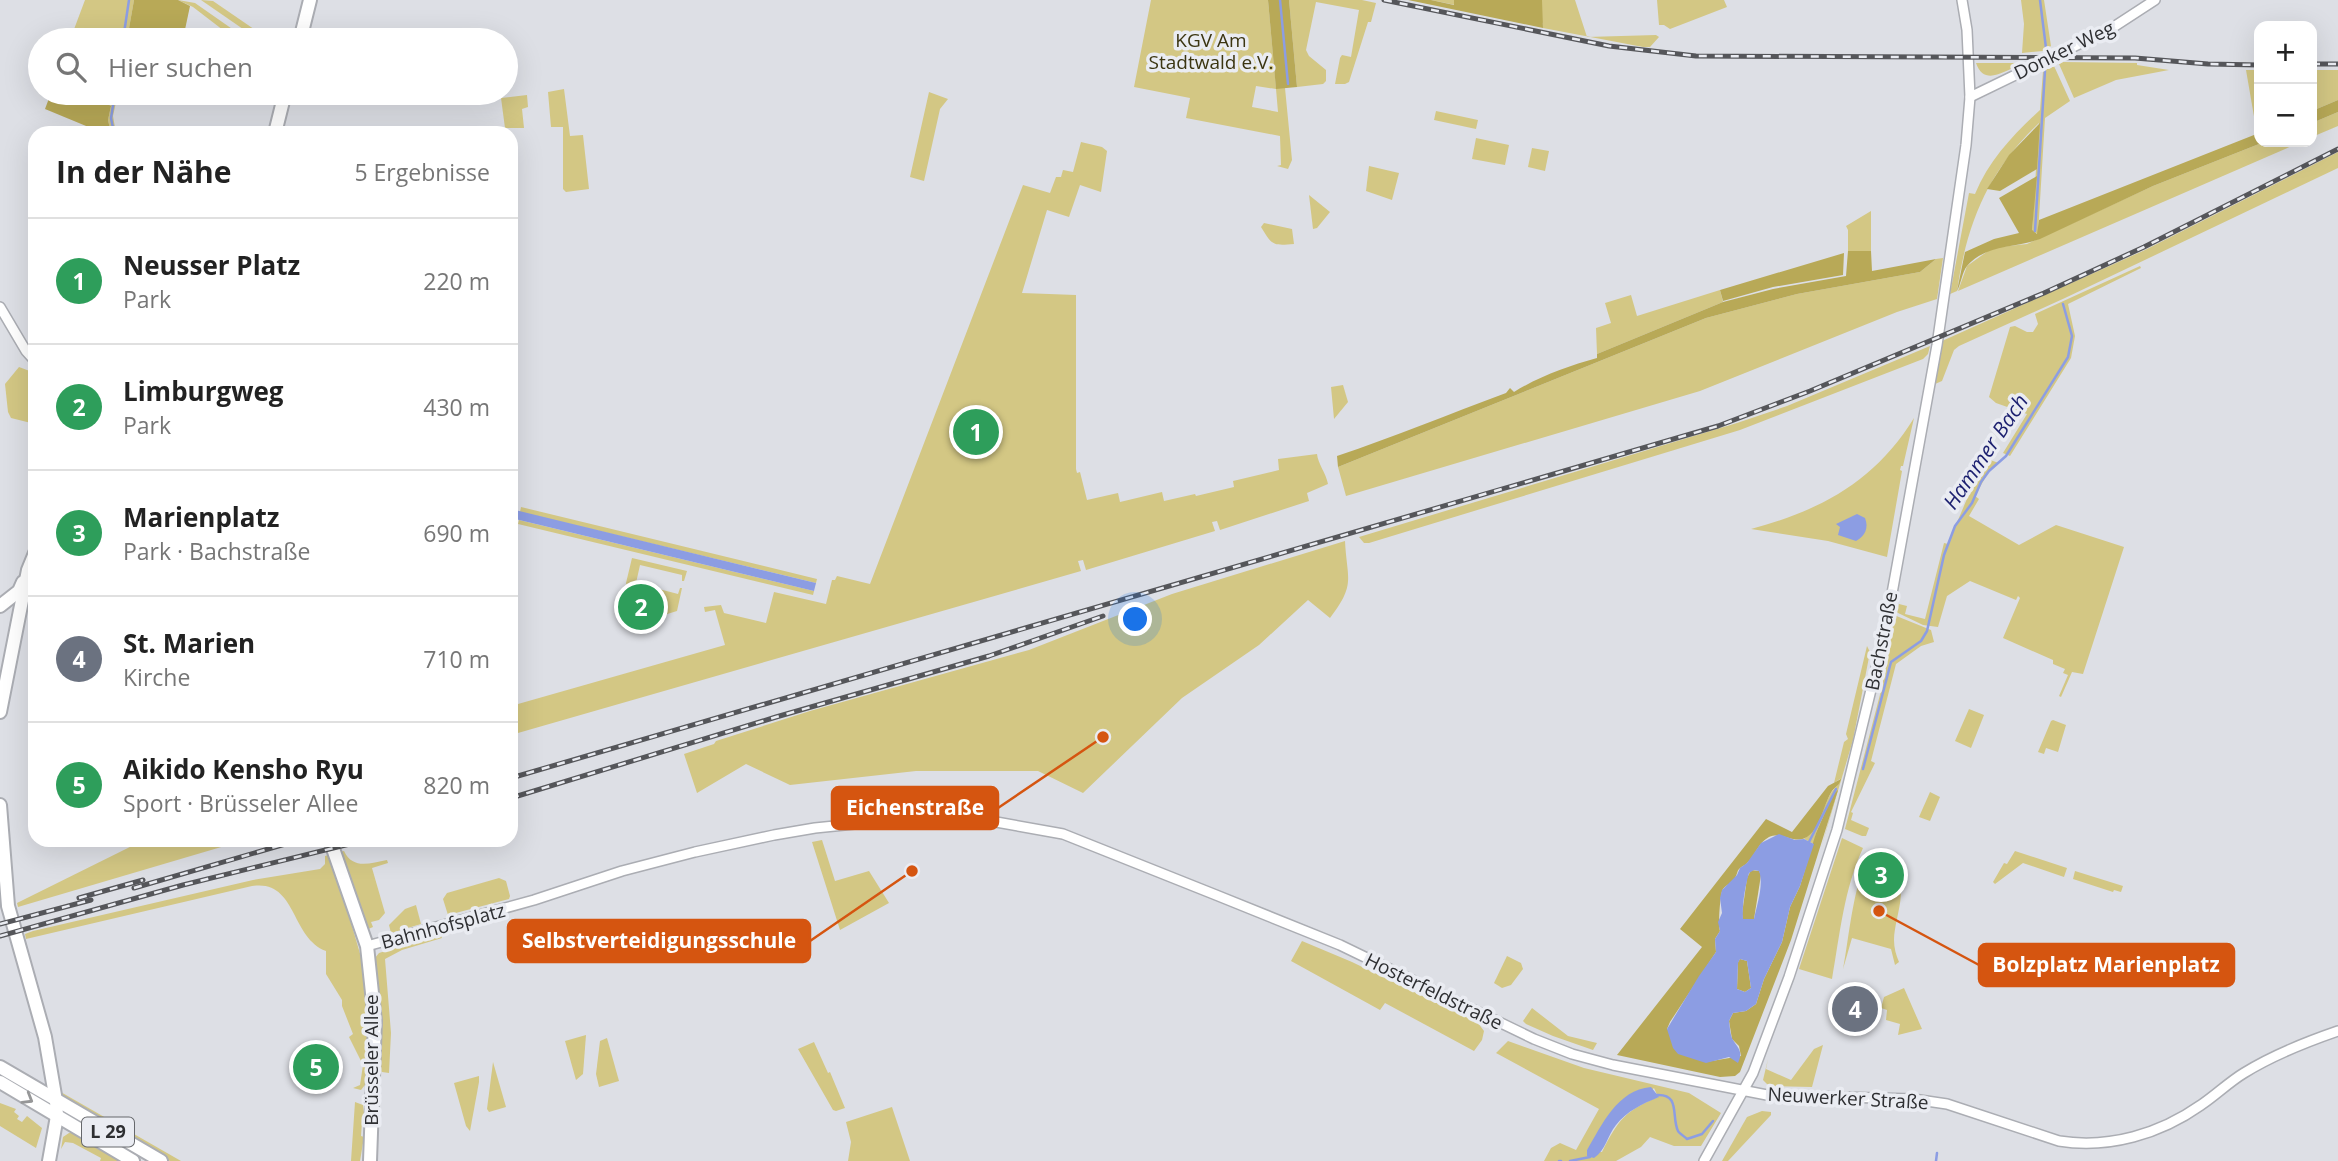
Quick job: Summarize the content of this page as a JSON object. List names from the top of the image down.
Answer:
{
  "streets": {
    "main road": ["Brüsseler Allee", "L 29"],
    "street": [
      "Donker Weg",
      "Bachstraße",
      "Bahnhofsplatz",
      "Hosterfeldstraße",
      "Neuwerker Straße"
    ]
  },
  "crossings": [
    ["Donker Weg", "Bachstraße"],
    ["Bachstraße", "Hosterfeldstraße"],
    ["Bachstraße", "Neuwerker Straße"],
    ["Bahnhofsplatz", "Hosterfeldstraße"],
    ["Bahnhofsplatz", "Brüsseler Allee"],
    ["Hosterfeldstraße", "Neuwerker Straße"]
  ],
  "water": ["Hammer Bach"],
  "parks": ["KGV Am Stadtwald e.V."],
  "places": ["Eichenstraße", "Selbstverteidigungsschule", "Bolzplatz Marienplatz"],
  "page": {
    "map_buttons": ["+", "−"],
    "search": "Hier suchen",
    "heading": ["In der Nähe", "5 Ergebnisse"],
    "list": [
      {
        "mark": "1",
        "name": "Neusser Platz",
        "note": "Park",
        "value": "220 m"
      },
      {
        "mark": "2",
        "name": "Limburgweg",
        "note": "Park",
        "value": "430 m"
      },
      {
        "mark": "3",
        "name": "Marienplatz",
        "note": "Park · Bachstraße",
        "value": "690 m"
      },
      {
        "mark": "4",
        "name": "St. Marien",
        "note": "Kirche",
        "value": "710 m"
      },
      {
        "mark": "5",
        "name": "Aikido Kensho Ryu",
        "note": "Sport · Brüsseler Allee",
        "value": "820 m"
      }
    ],
    "pins": [
      "1",
      "2",
      "3",
      "4",
      "5"
    ]
  }
}
